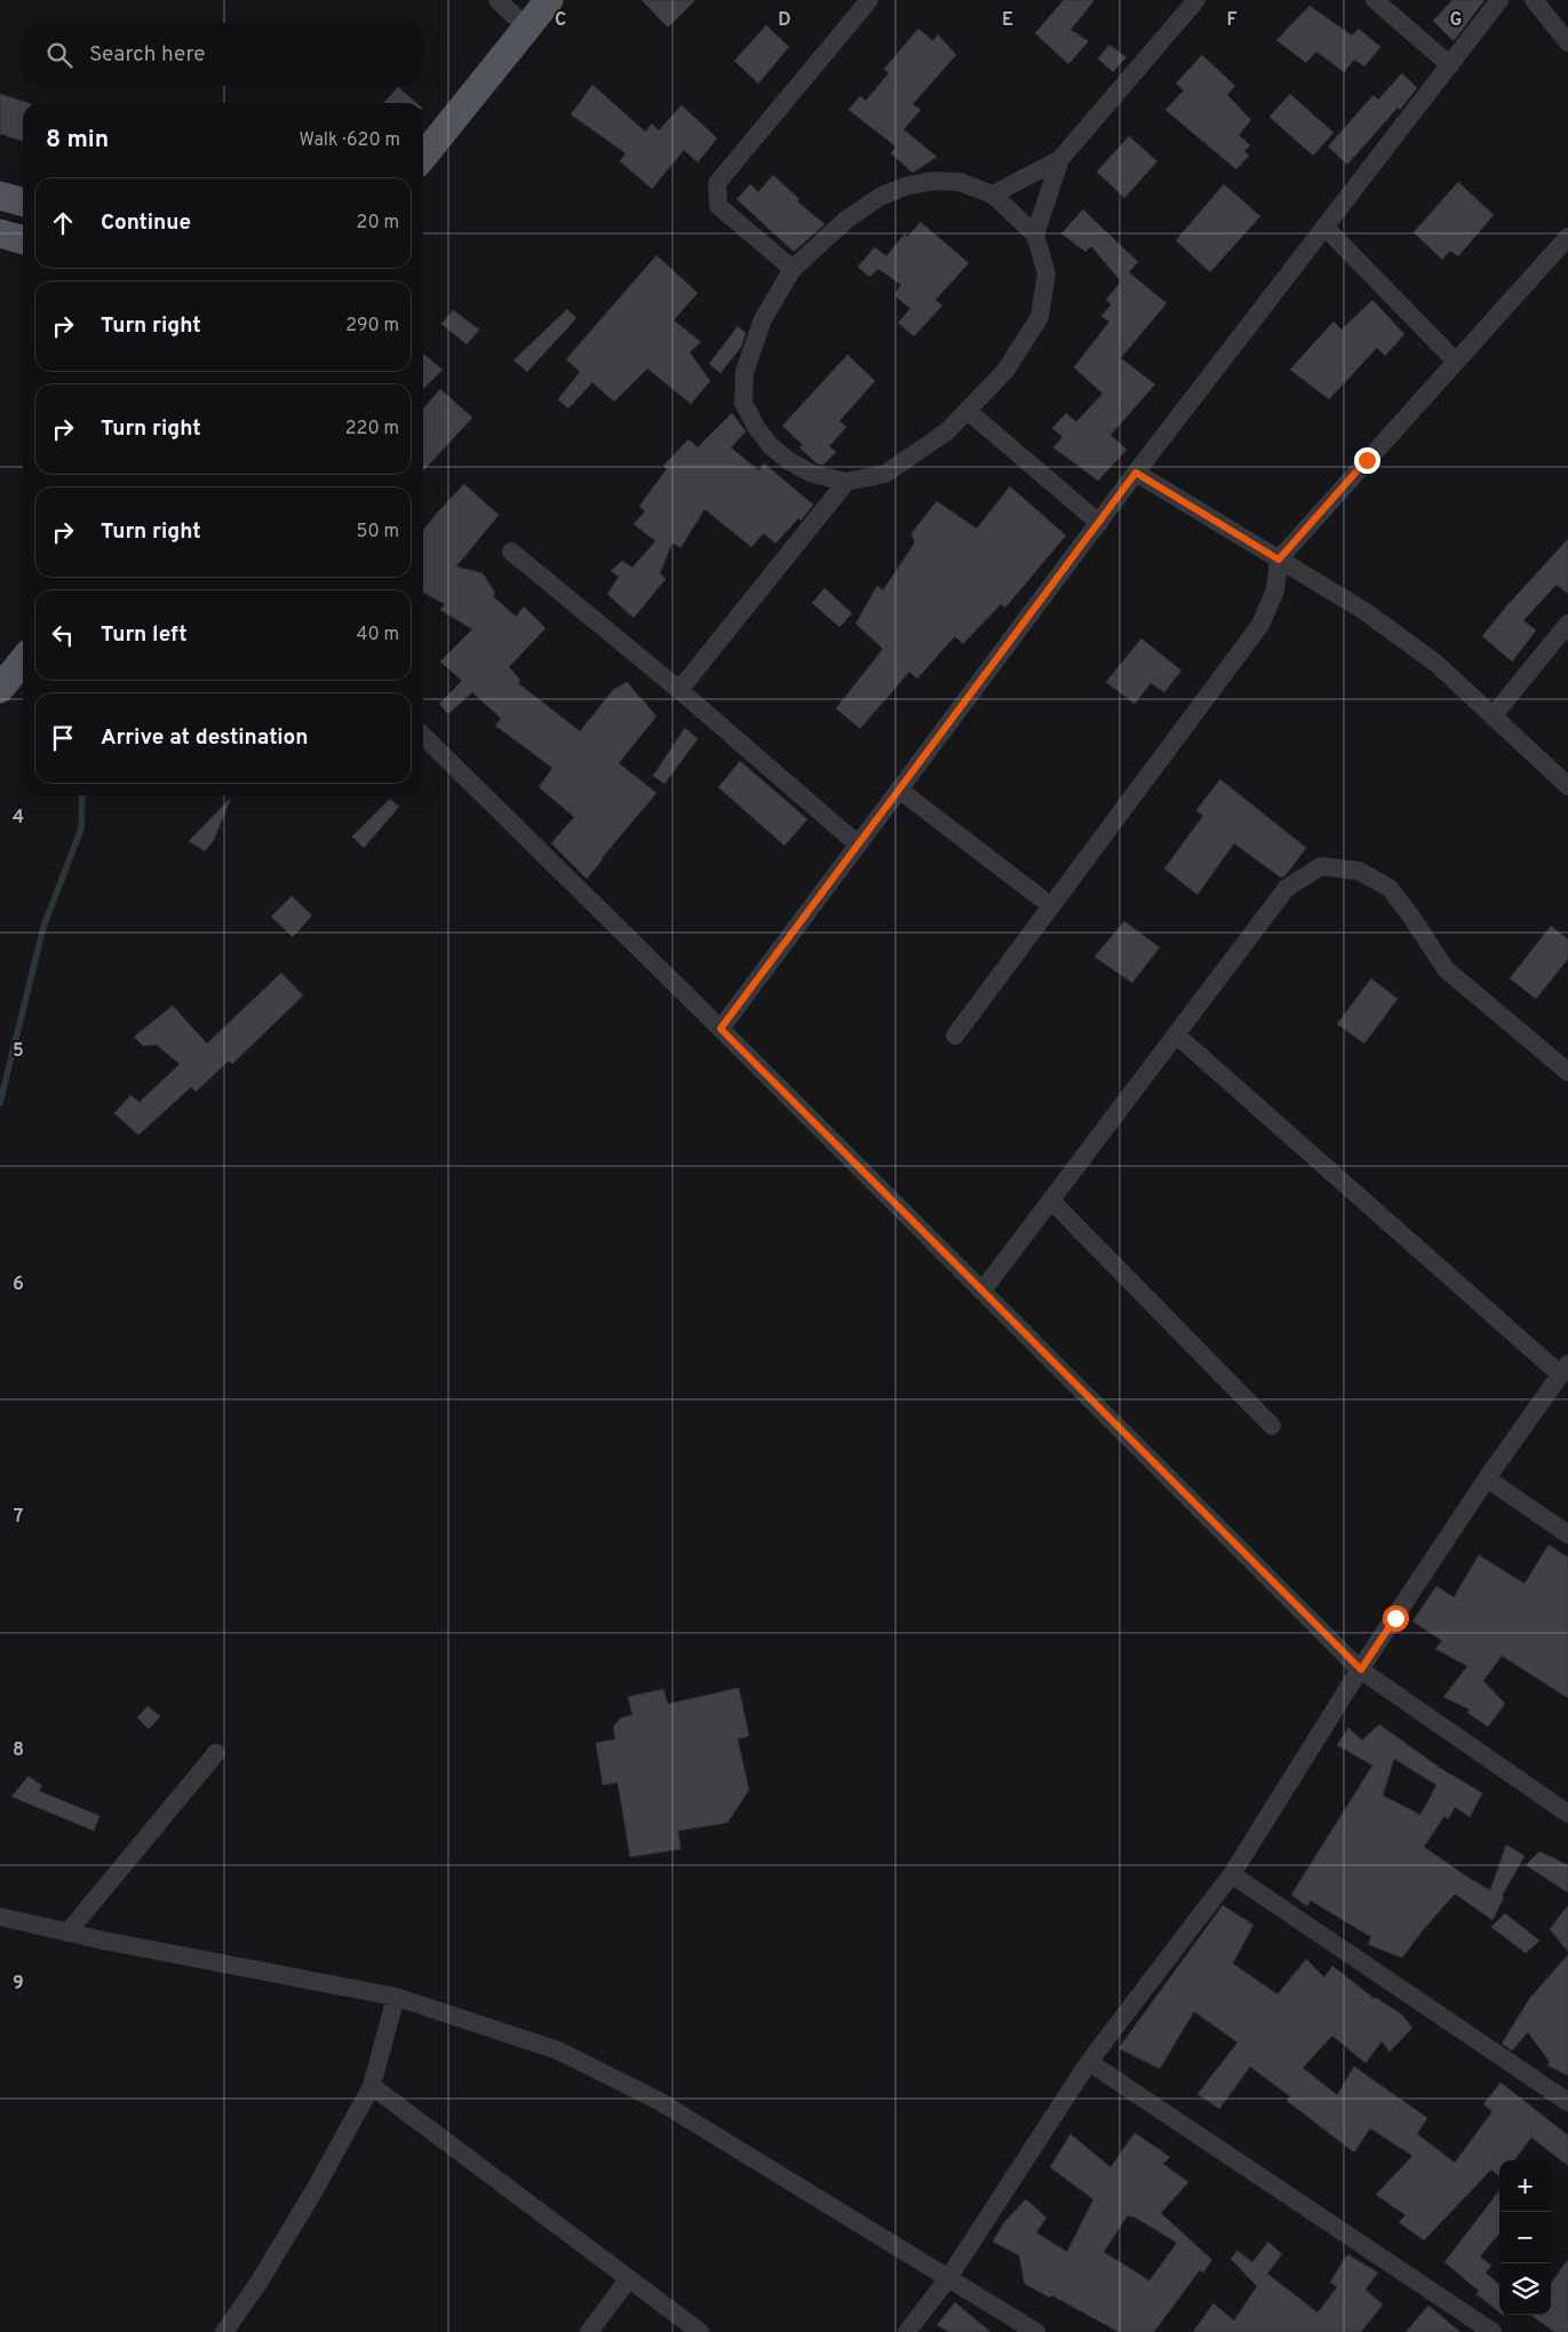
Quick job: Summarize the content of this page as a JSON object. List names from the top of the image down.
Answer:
{
  "page": {
    "search": "Search here",
    "heading": ["8 min", "Walk · 620 m"],
    "list": [
      ["Continue", "20 m"],
      ["Turn right", "290 m"],
      ["Turn right", "220 m"],
      ["Turn right", "50 m"],
      ["Turn left", "40 m"],
      "Arrive at destination"
    ],
    "map_buttons": ["+", "−"]
  },
  "grid": {
    "columns": [
      "C",
      "D",
      "E",
      "F",
      "G"
    ],
    "rows": [
      "4",
      "5",
      "6",
      "7",
      "8",
      "9"
    ]
  }
}
